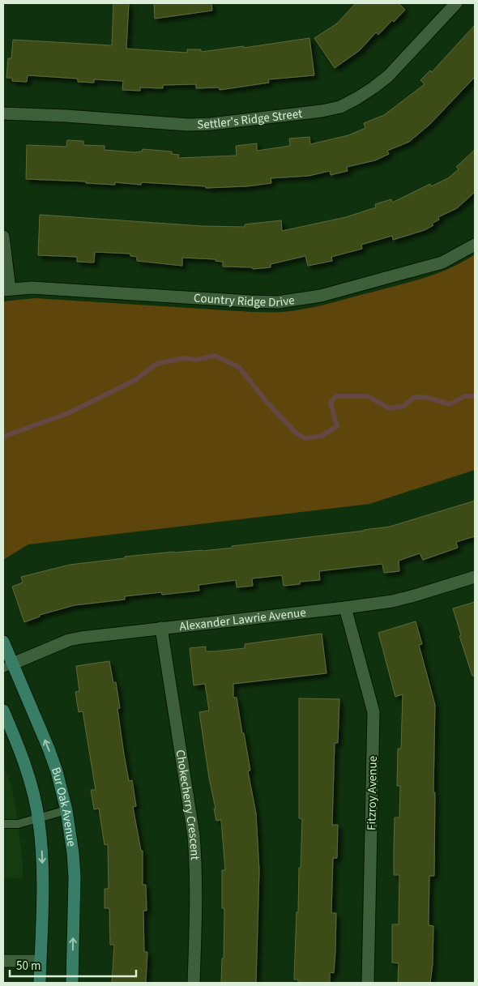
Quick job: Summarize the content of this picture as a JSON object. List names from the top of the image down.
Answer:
{
  "streets": {
    "street": [
      "Settler's Ridge Street",
      "Country Ridge Drive",
      "Alexander Lawrie Avenue",
      "Fitzroy Avenue",
      "Chokecherry Crescent",
      "Bur Oak Avenue"
    ]
  },
  "crossings": [
    ["Alexander Lawrie Avenue", "Fitzroy Avenue"],
    ["Alexander Lawrie Avenue", "Chokecherry Crescent"],
    ["Alexander Lawrie Avenue", "Bur Oak Avenue"]
  ],
  "scale_bar": "50 m"
}
